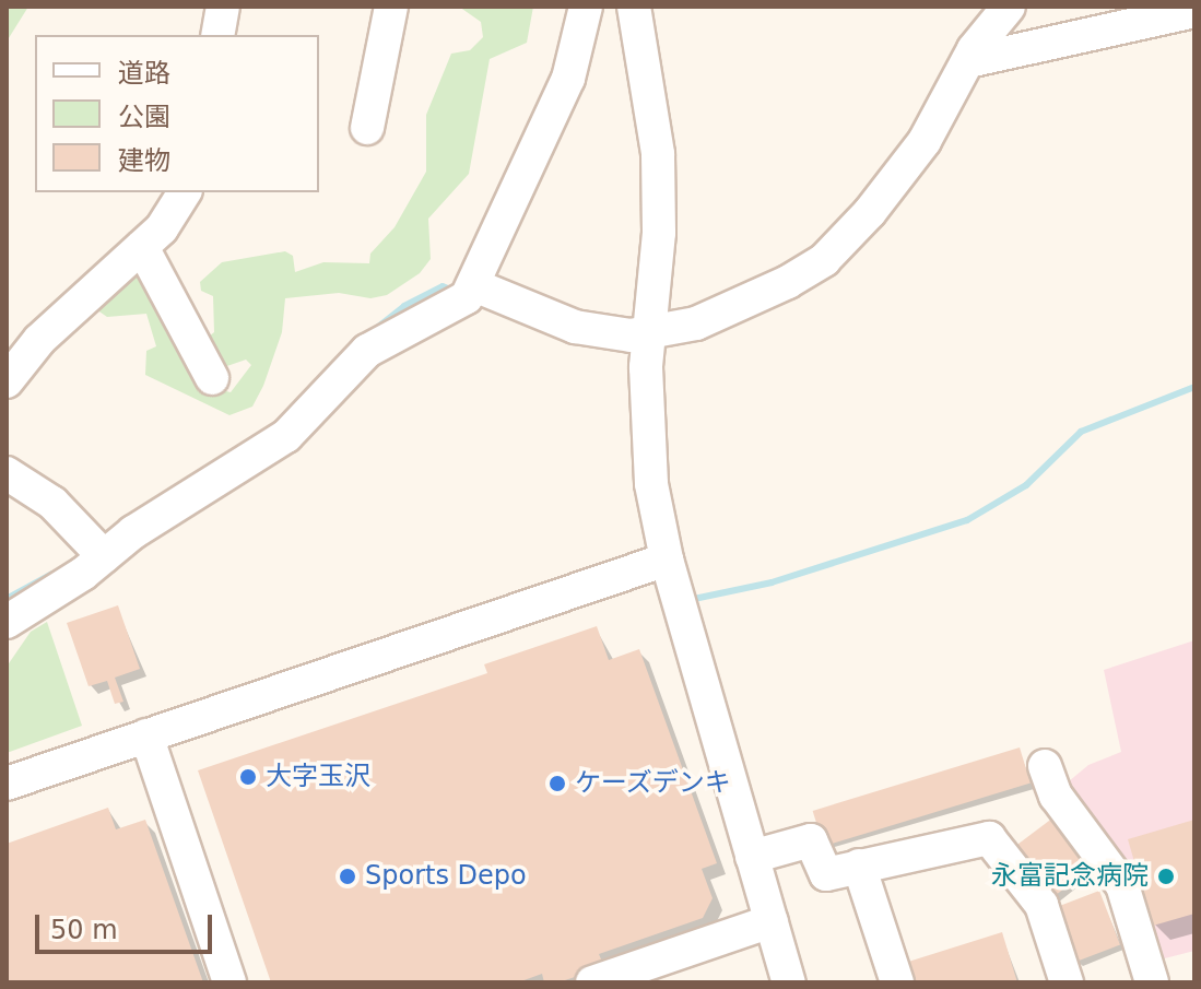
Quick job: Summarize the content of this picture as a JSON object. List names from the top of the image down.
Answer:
{
  "places": [
    "大字玉沢",
    "ケーズデンキ",
    "Sports Depo",
    "永富記念病院"
  ],
  "legend": ["道路", "公園", "建物"],
  "scale_bar": "50 m"
}
